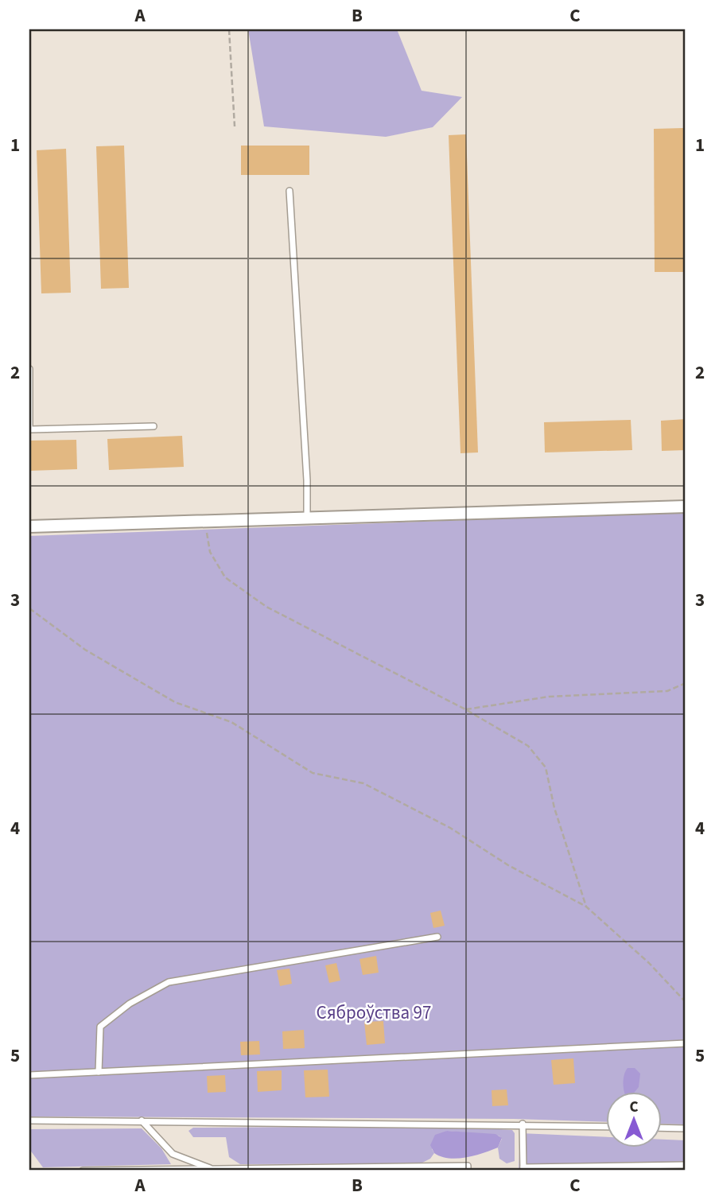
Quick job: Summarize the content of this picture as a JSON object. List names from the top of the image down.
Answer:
{
  "parks": ["Сяброўства 97"],
  "north": "top",
  "grid": {
    "columns": ["A", "B", "C"],
    "rows": [
      "1",
      "2",
      "3",
      "4",
      "5"
    ]
  }
}
